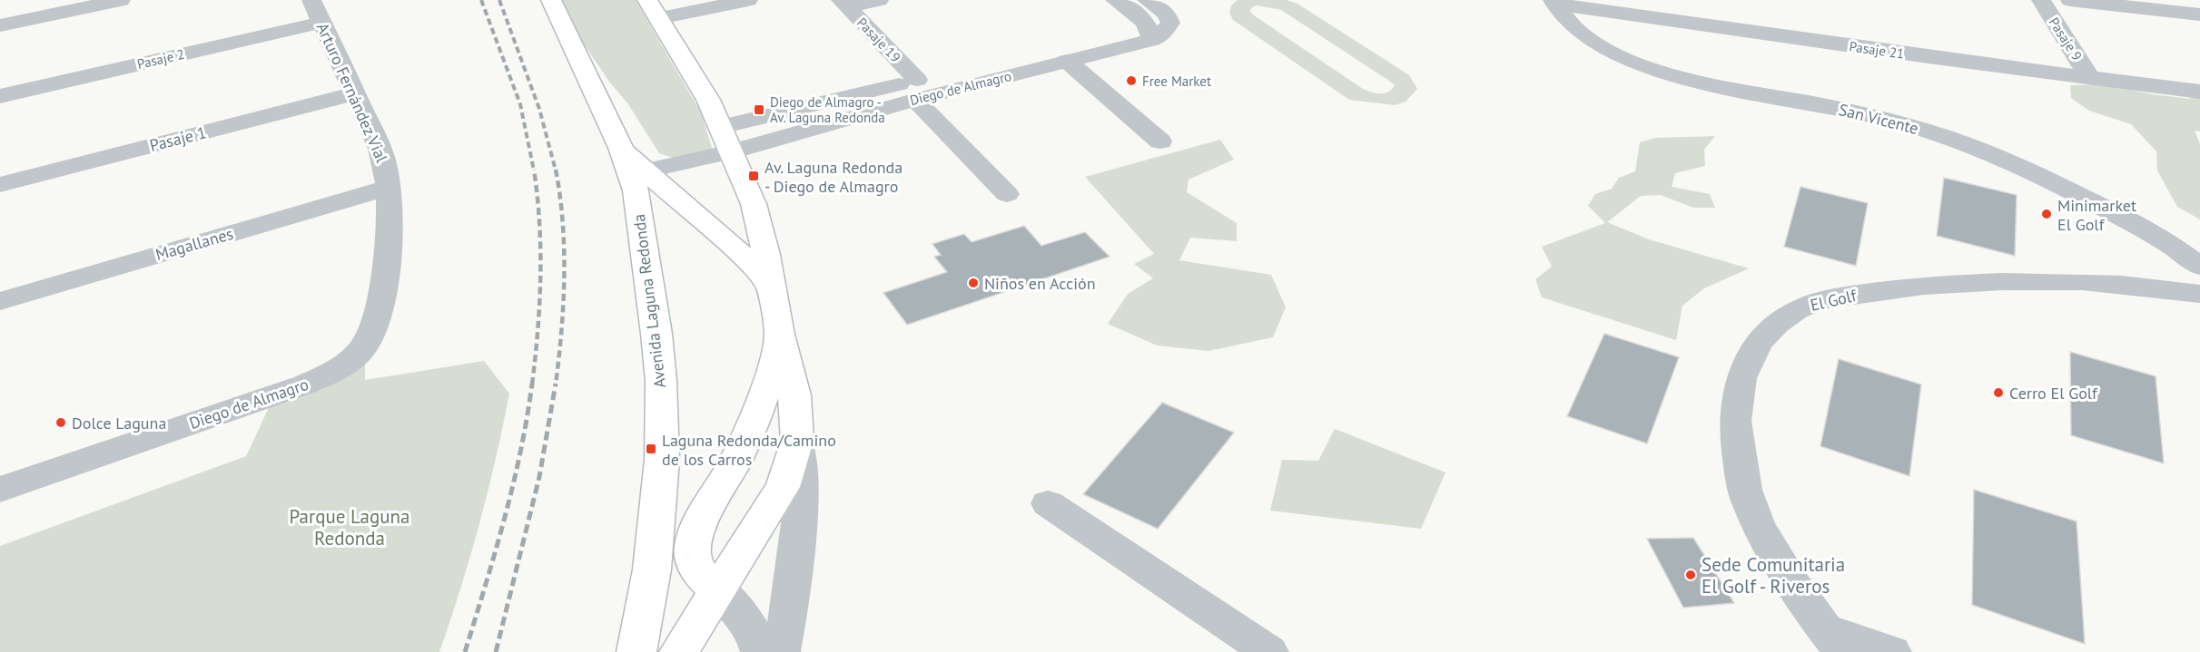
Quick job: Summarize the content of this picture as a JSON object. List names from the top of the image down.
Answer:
{
  "streets": {
    "main road": ["Avenida Laguna Redonda"],
    "street": [
      "Pasaje 9",
      "Pasaje 19",
      "Pasaje 21",
      "Pasaje 2",
      "Diego de Almagro",
      "Arturo Fernández Vial",
      "San Vicente",
      "Pasaje 1",
      "Magallanes",
      "El Golf"
    ]
  },
  "crossings": [
    ["Pasaje 9", "Pasaje 21"],
    ["Pasaje 19", "Diego de Almagro"],
    ["Pasaje 21", "San Vicente"],
    ["Pasaje 2", "Arturo Fernández Vial"],
    ["Diego de Almagro", "Arturo Fernández Vial"],
    ["Arturo Fernández Vial", "Pasaje 1"],
    ["Arturo Fernández Vial", "Magallanes"]
  ],
  "parks": ["Parque Laguna Redonda"],
  "places": {
    "other": [
      "Free Market",
      "Minimarket El Golf",
      "Niños en Acción",
      "Cerro El Golf",
      "Dolce Laguna",
      "Sede Comunitaria El Golf - Riveros"
    ],
    "transit": ["Diego de Almagro - Av. Laguna Redonda", "Av. Laguna Redonda - Diego de Almagro", "Laguna Redonda/Camino de los Carros"]
  }
}
